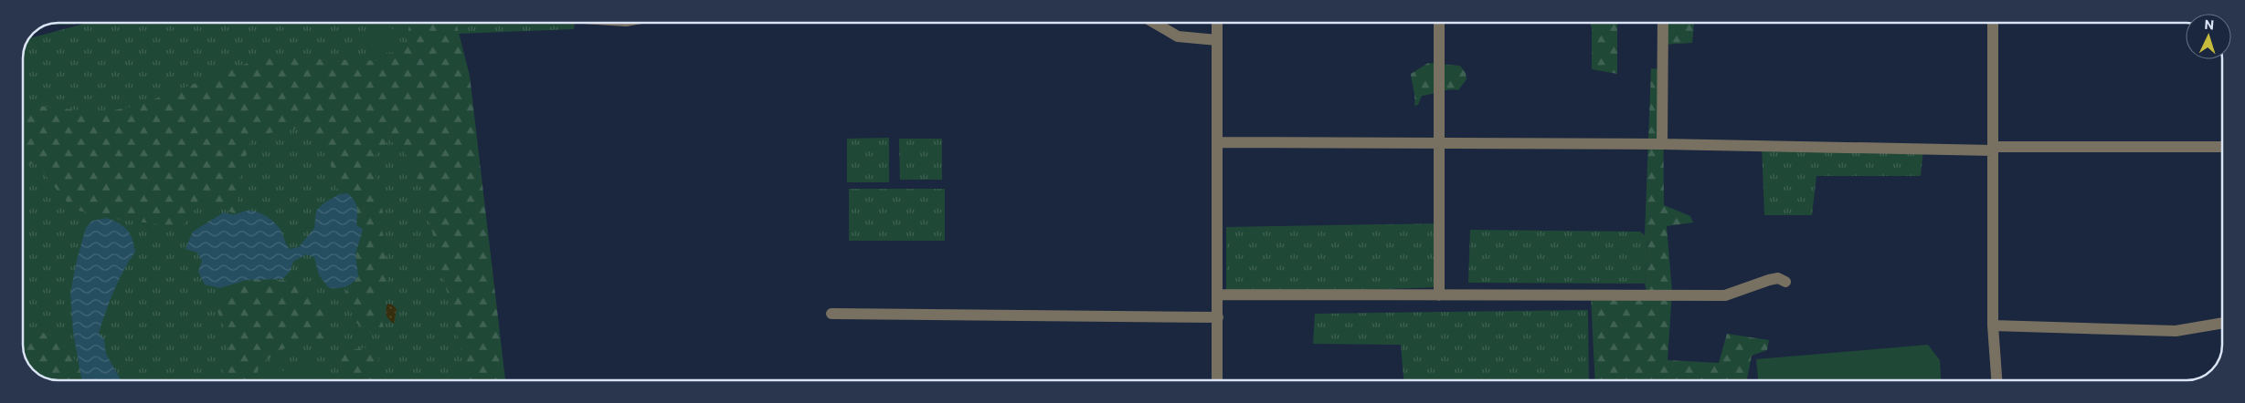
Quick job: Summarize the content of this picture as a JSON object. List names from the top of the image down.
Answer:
{
  "north": "top"
}
